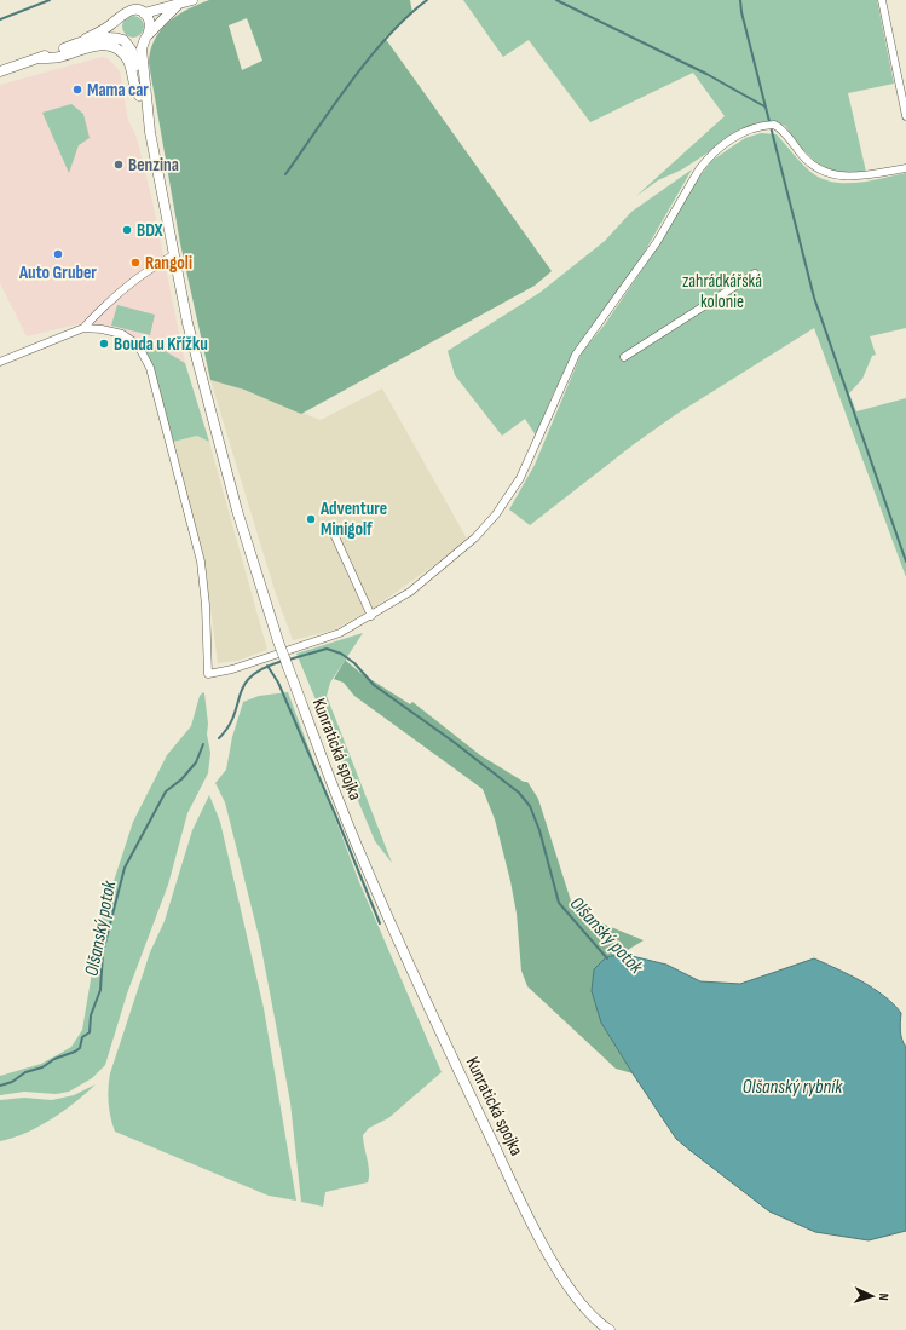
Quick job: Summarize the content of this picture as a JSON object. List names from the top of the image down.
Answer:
{
  "streets": {
    "main road": ["Kunratická spojka"]
  },
  "water": ["Olšanský potok", "Olšanský rybník"],
  "parks": ["zahrádkářská kolonie"],
  "places": [
    "Mama car",
    "Benzina",
    "BDX",
    "Auto Gruber",
    "Rangoli",
    "Bouda u Křížku",
    "Adventure Minigolf"
  ],
  "north": "right"
}
